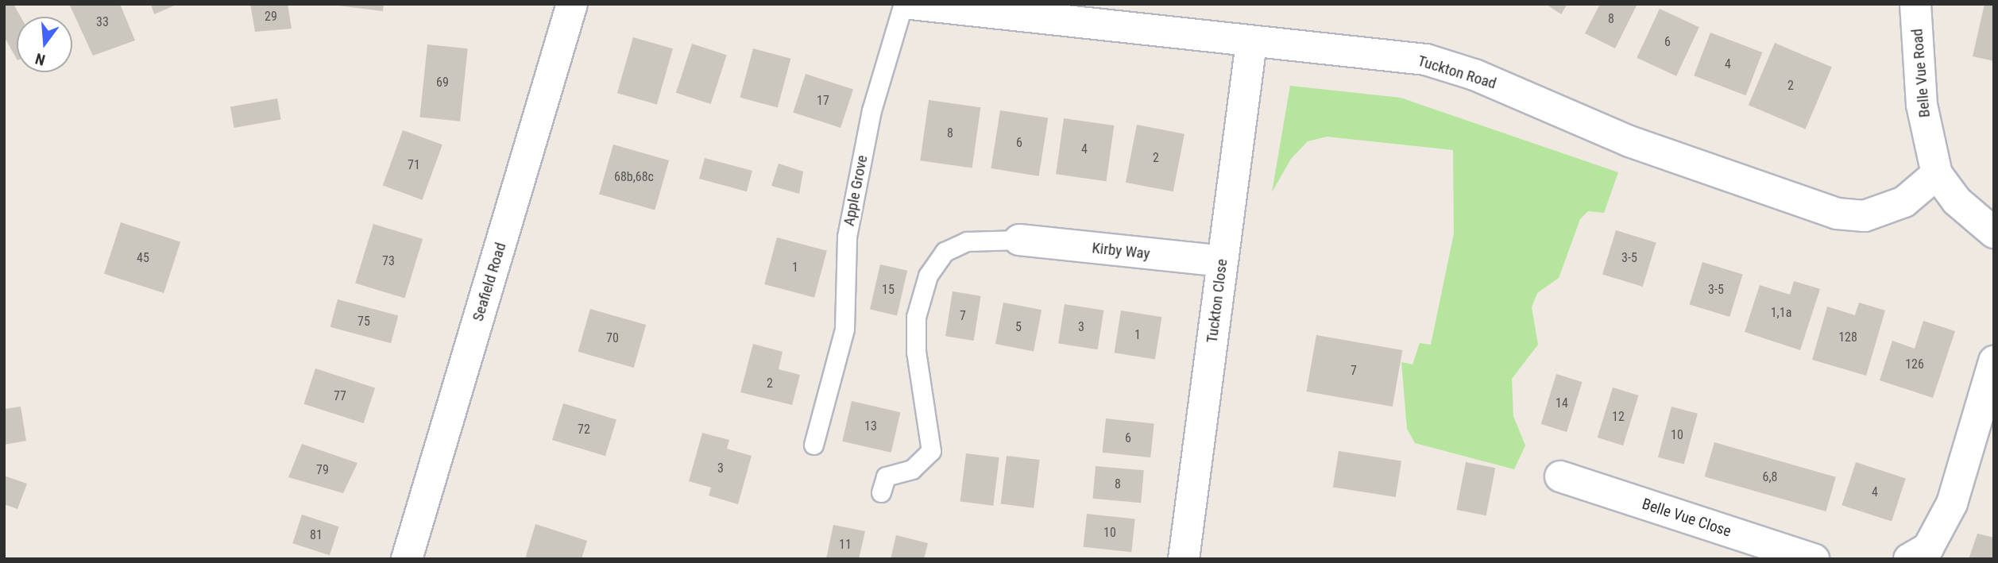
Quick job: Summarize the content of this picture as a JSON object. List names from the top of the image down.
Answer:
{
  "streets": {
    "street": [
      "Tuckton Road",
      "Belle Vue Road",
      "Kirby Way",
      "Seafield Road",
      "Tuckton Close",
      "Belle Vue Close"
    ],
    "lane": ["Apple Grove"]
  },
  "crossings": [
    ["Tuckton Road", "Belle Vue Road"],
    ["Tuckton Road", "Tuckton Close"],
    ["Kirby Way", "Tuckton Close"]
  ],
  "house_numbers": [
    "29",
    "8",
    "33",
    "6",
    "4",
    "69",
    "2",
    "17",
    "8",
    "6",
    "4",
    "2",
    "71",
    "68b,68c",
    "45",
    "3-5",
    "73",
    "1",
    "15",
    "3-5",
    "1,1a",
    "7",
    "75",
    "5",
    "3",
    "1",
    "128",
    "70",
    "126",
    "7",
    "2",
    "77",
    "14",
    "12",
    "13",
    "72",
    "10",
    "6",
    "3",
    "79",
    "6,8",
    "8",
    "4",
    "10",
    "81",
    "11"
  ],
  "north": "bottom"
}
